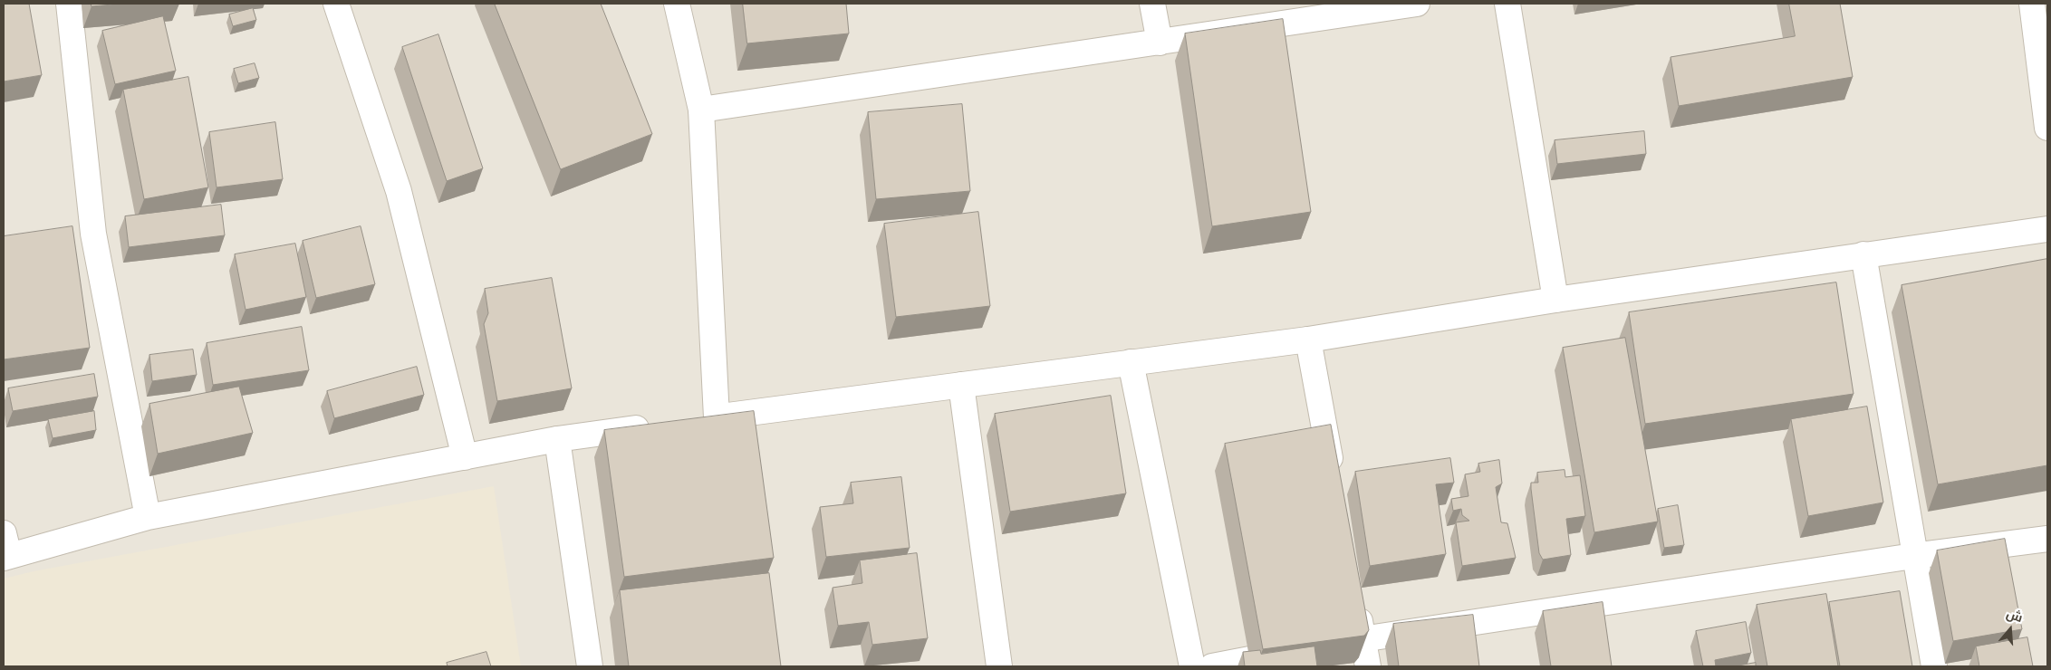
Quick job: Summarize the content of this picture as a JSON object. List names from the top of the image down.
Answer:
{
  "north": "top"
}
